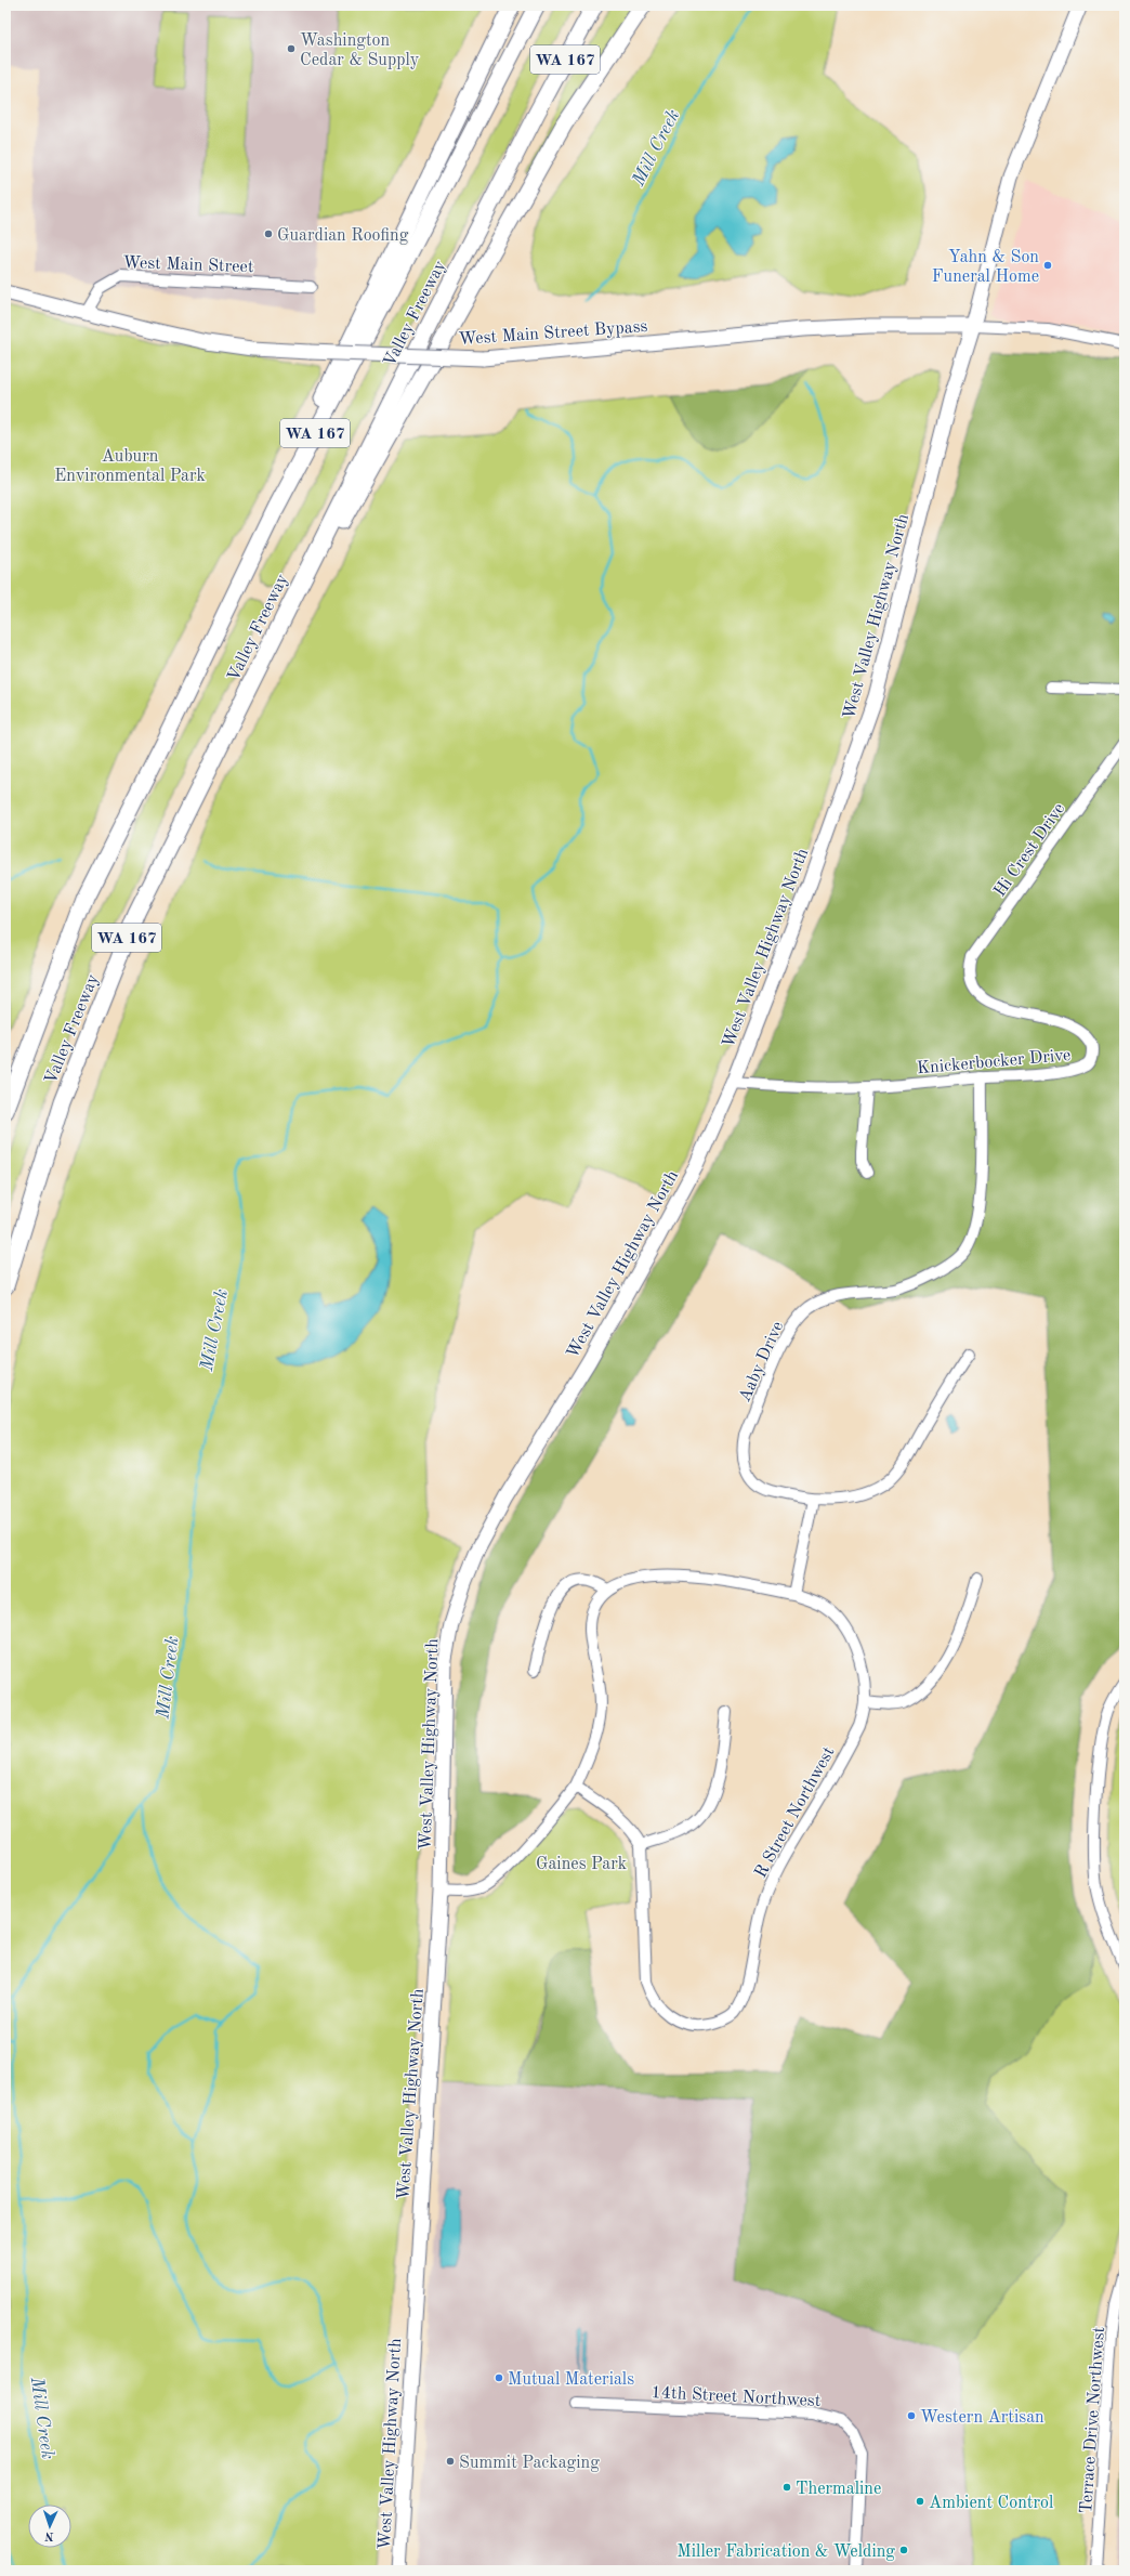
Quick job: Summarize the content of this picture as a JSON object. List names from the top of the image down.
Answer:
{
  "streets": {
    "highway": ["WA 167", "Valley Freeway"],
    "main road": ["West Main Street Bypass", "West Valley Highway North"],
    "street": [
      "West Main Street",
      "Hi Crest Drive",
      "Knickerbocker Drive",
      "Aaby Drive",
      "R Street Northwest",
      "14th Street Northwest",
      "Terrace Drive Northwest"
    ]
  },
  "crossings": [
    ["WA 167", "Valley Freeway"],
    ["West Main Street", "West Main Street Bypass"],
    ["West Main Street Bypass", "West Valley Highway North"],
    ["West Valley Highway North", "Knickerbocker Drive"],
    ["Hi Crest Drive", "Knickerbocker Drive"],
    ["Knickerbocker Drive", "Aaby Drive"]
  ],
  "water": ["Mill Creek"],
  "parks": ["Auburn Environmental Park", "Gaines Park"],
  "places": [
    "Washington Cedar & Supply",
    "Guardian Roofing",
    "Yahn & Son Funeral Home",
    "Mutual Materials",
    "Western Artisan",
    "Summit Packaging",
    "Thermaline",
    "Ambient Control",
    "Miller Fabrication & Welding"
  ],
  "north": "bottom"
}
